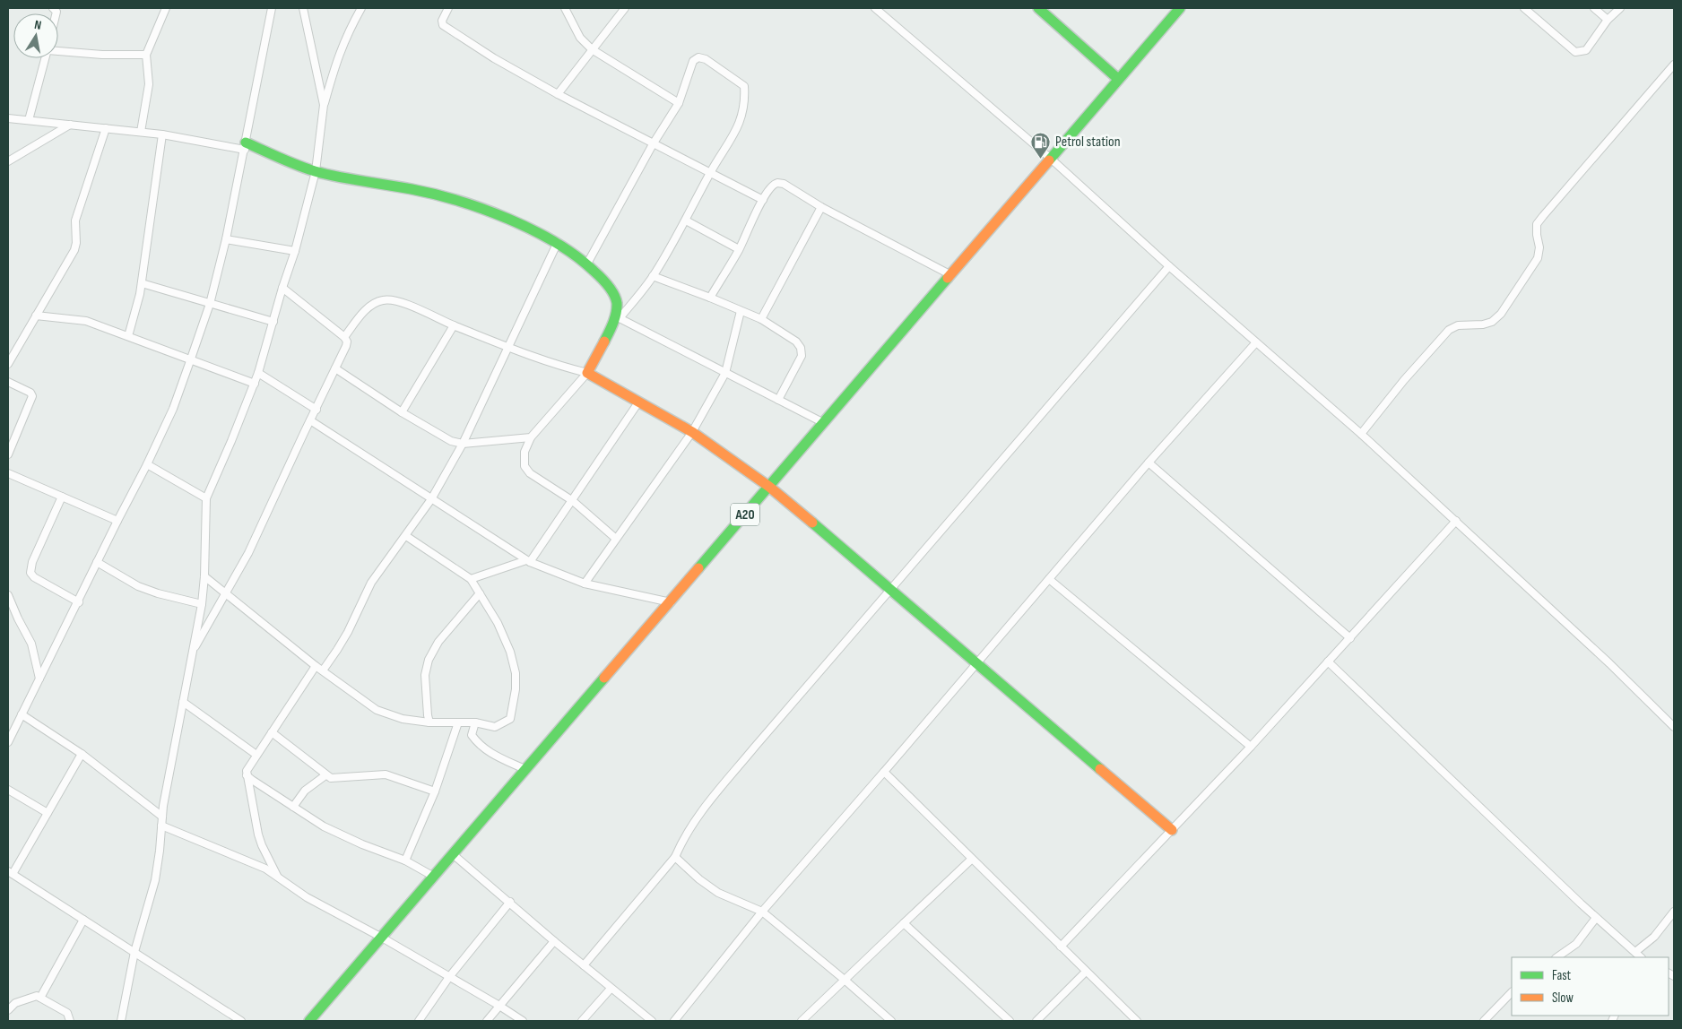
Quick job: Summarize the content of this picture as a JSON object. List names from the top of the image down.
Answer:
{
  "streets": {
    "street": ["A20"]
  },
  "places": {
    "fuel station": ["Petrol station"]
  },
  "legend": ["Fast", "Slow"],
  "north": "top"
}
